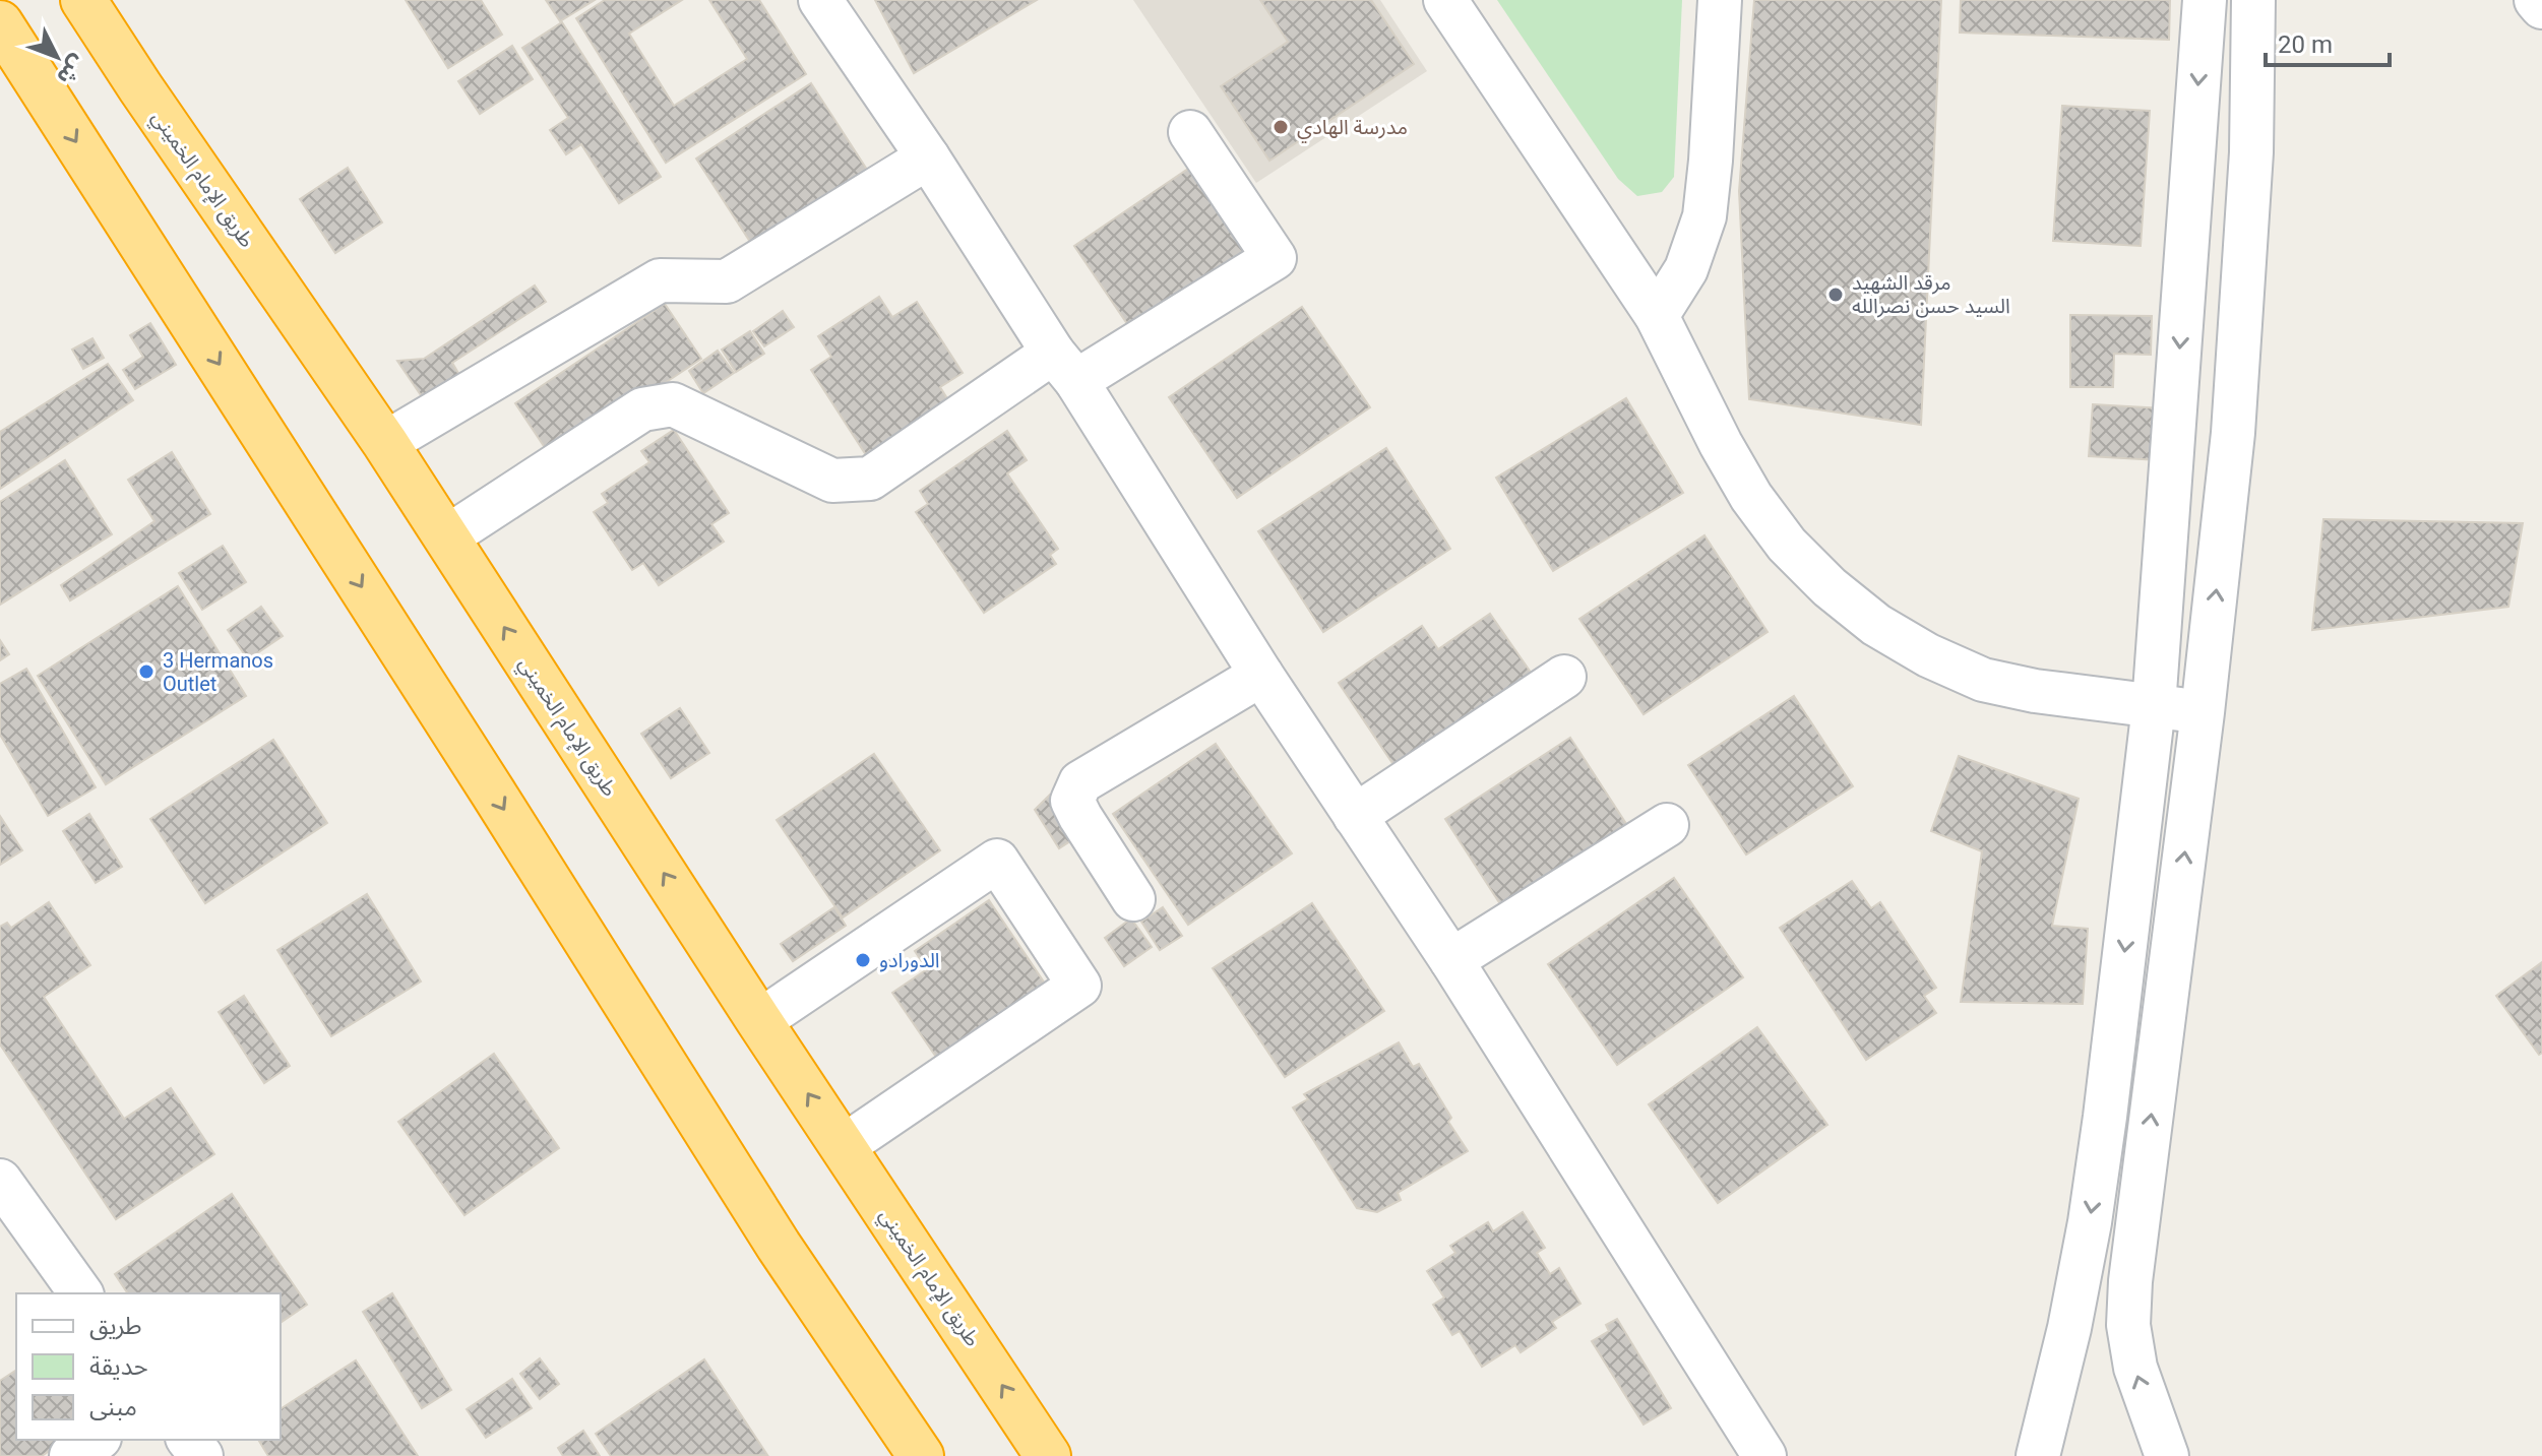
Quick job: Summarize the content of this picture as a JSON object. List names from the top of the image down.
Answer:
{
  "streets": {
    "highway": ["طريق الإمام الخميني"]
  },
  "places": [
    "مدرسة الهادي",
    "مرقد الشهيد السيد حسن نصرالله",
    "3 Hermanos Outlet",
    "الدورادو"
  ],
  "legend": ["طريق", "حديقة", "مبنى"],
  "scale_bar": "20 m",
  "north": "bottom right"
}
